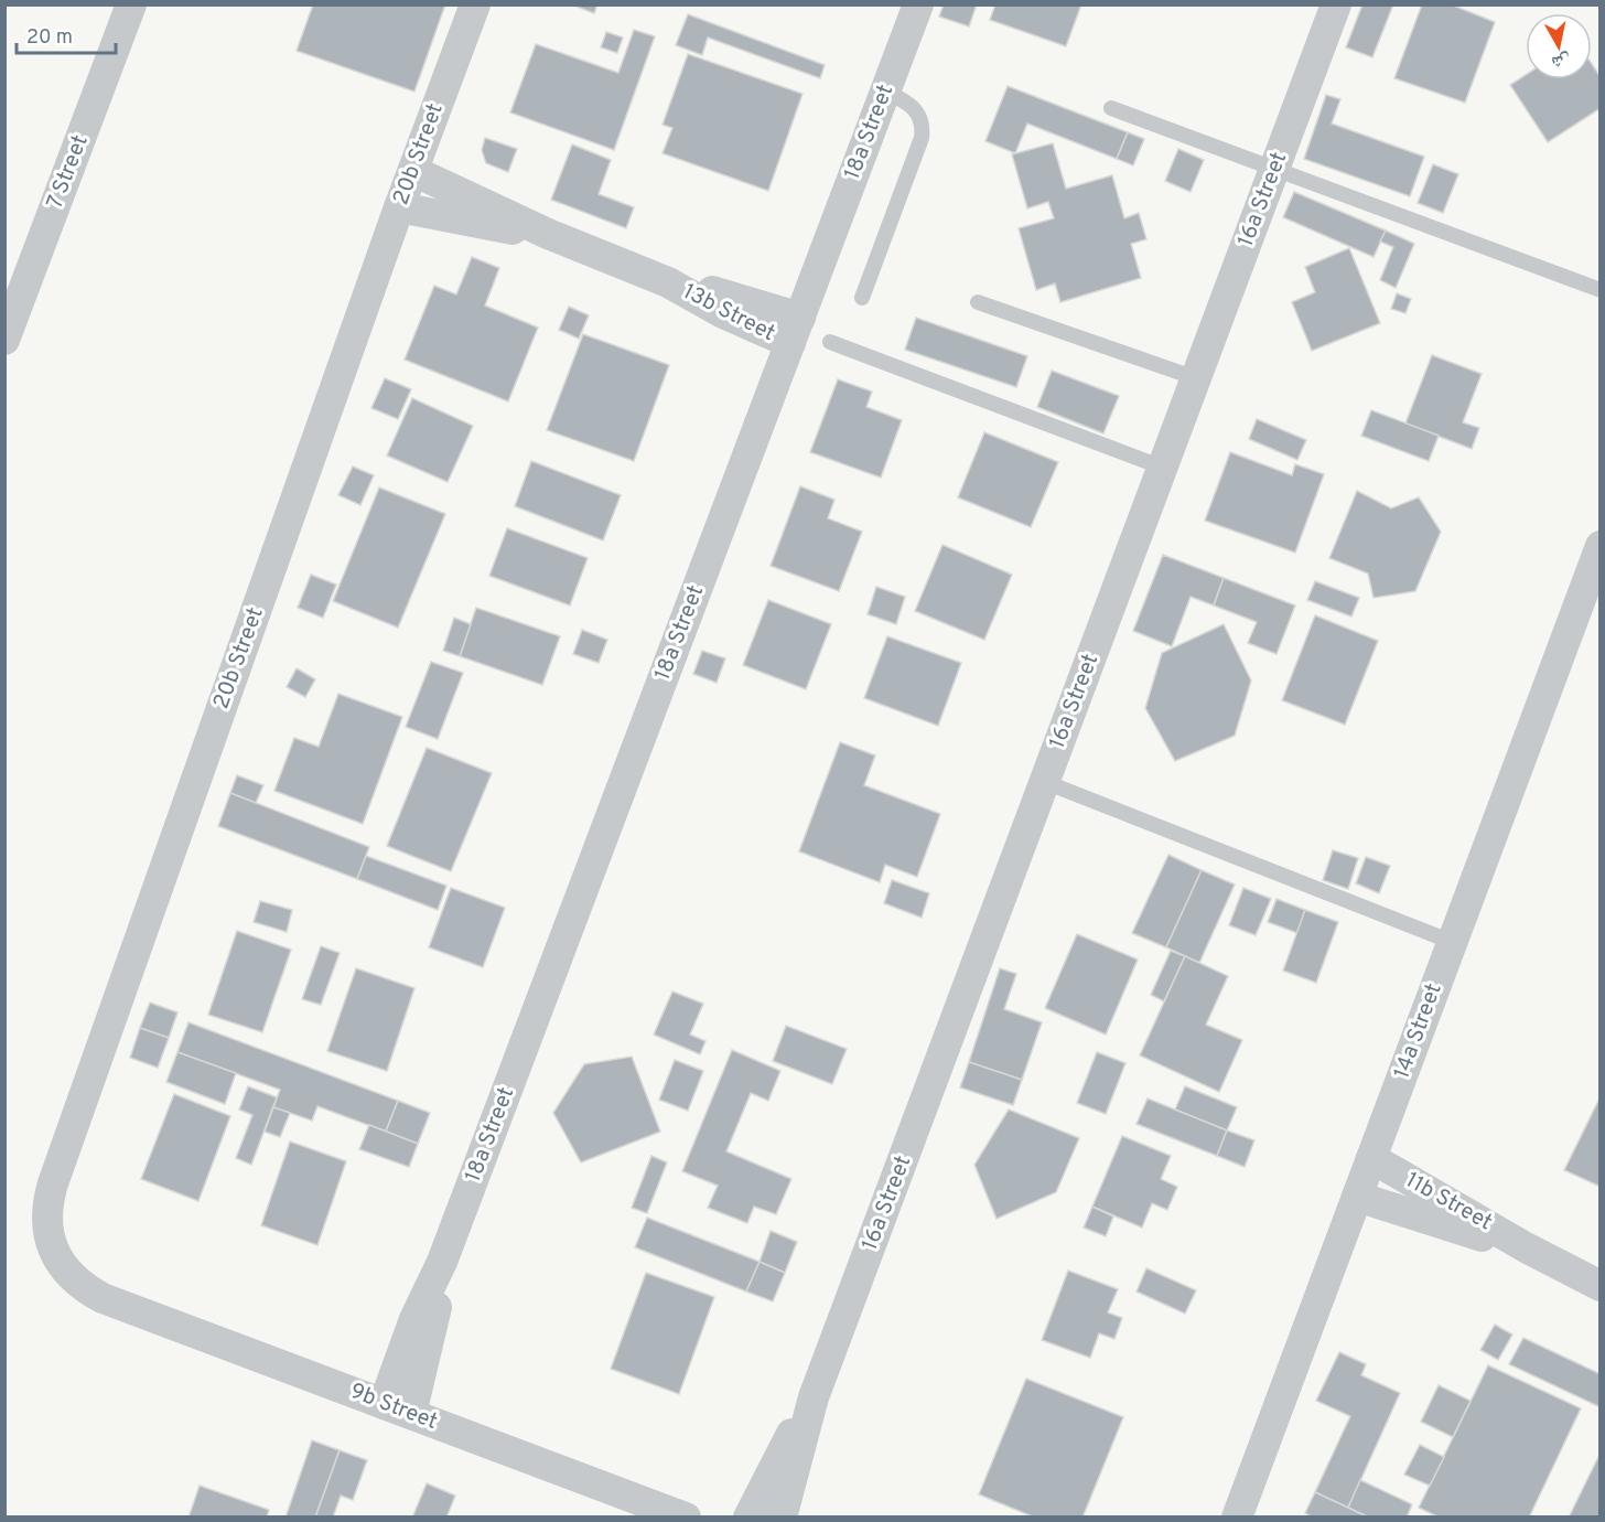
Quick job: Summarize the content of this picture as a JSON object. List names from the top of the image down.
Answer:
{
  "streets": {
    "street": [
      "18a Street",
      "20b Street",
      "7 Street",
      "16a Street",
      "13b Street",
      "14a Street",
      "11b Street",
      "9b Street"
    ]
  },
  "crossings": [
    ["18a Street", "13b Street"],
    ["18a Street", "9b Street"],
    ["20b Street", "13b Street"],
    ["20b Street", "9b Street"],
    ["14a Street", "11b Street"]
  ],
  "scale_bar": "20 m",
  "north": "bottom"
}
